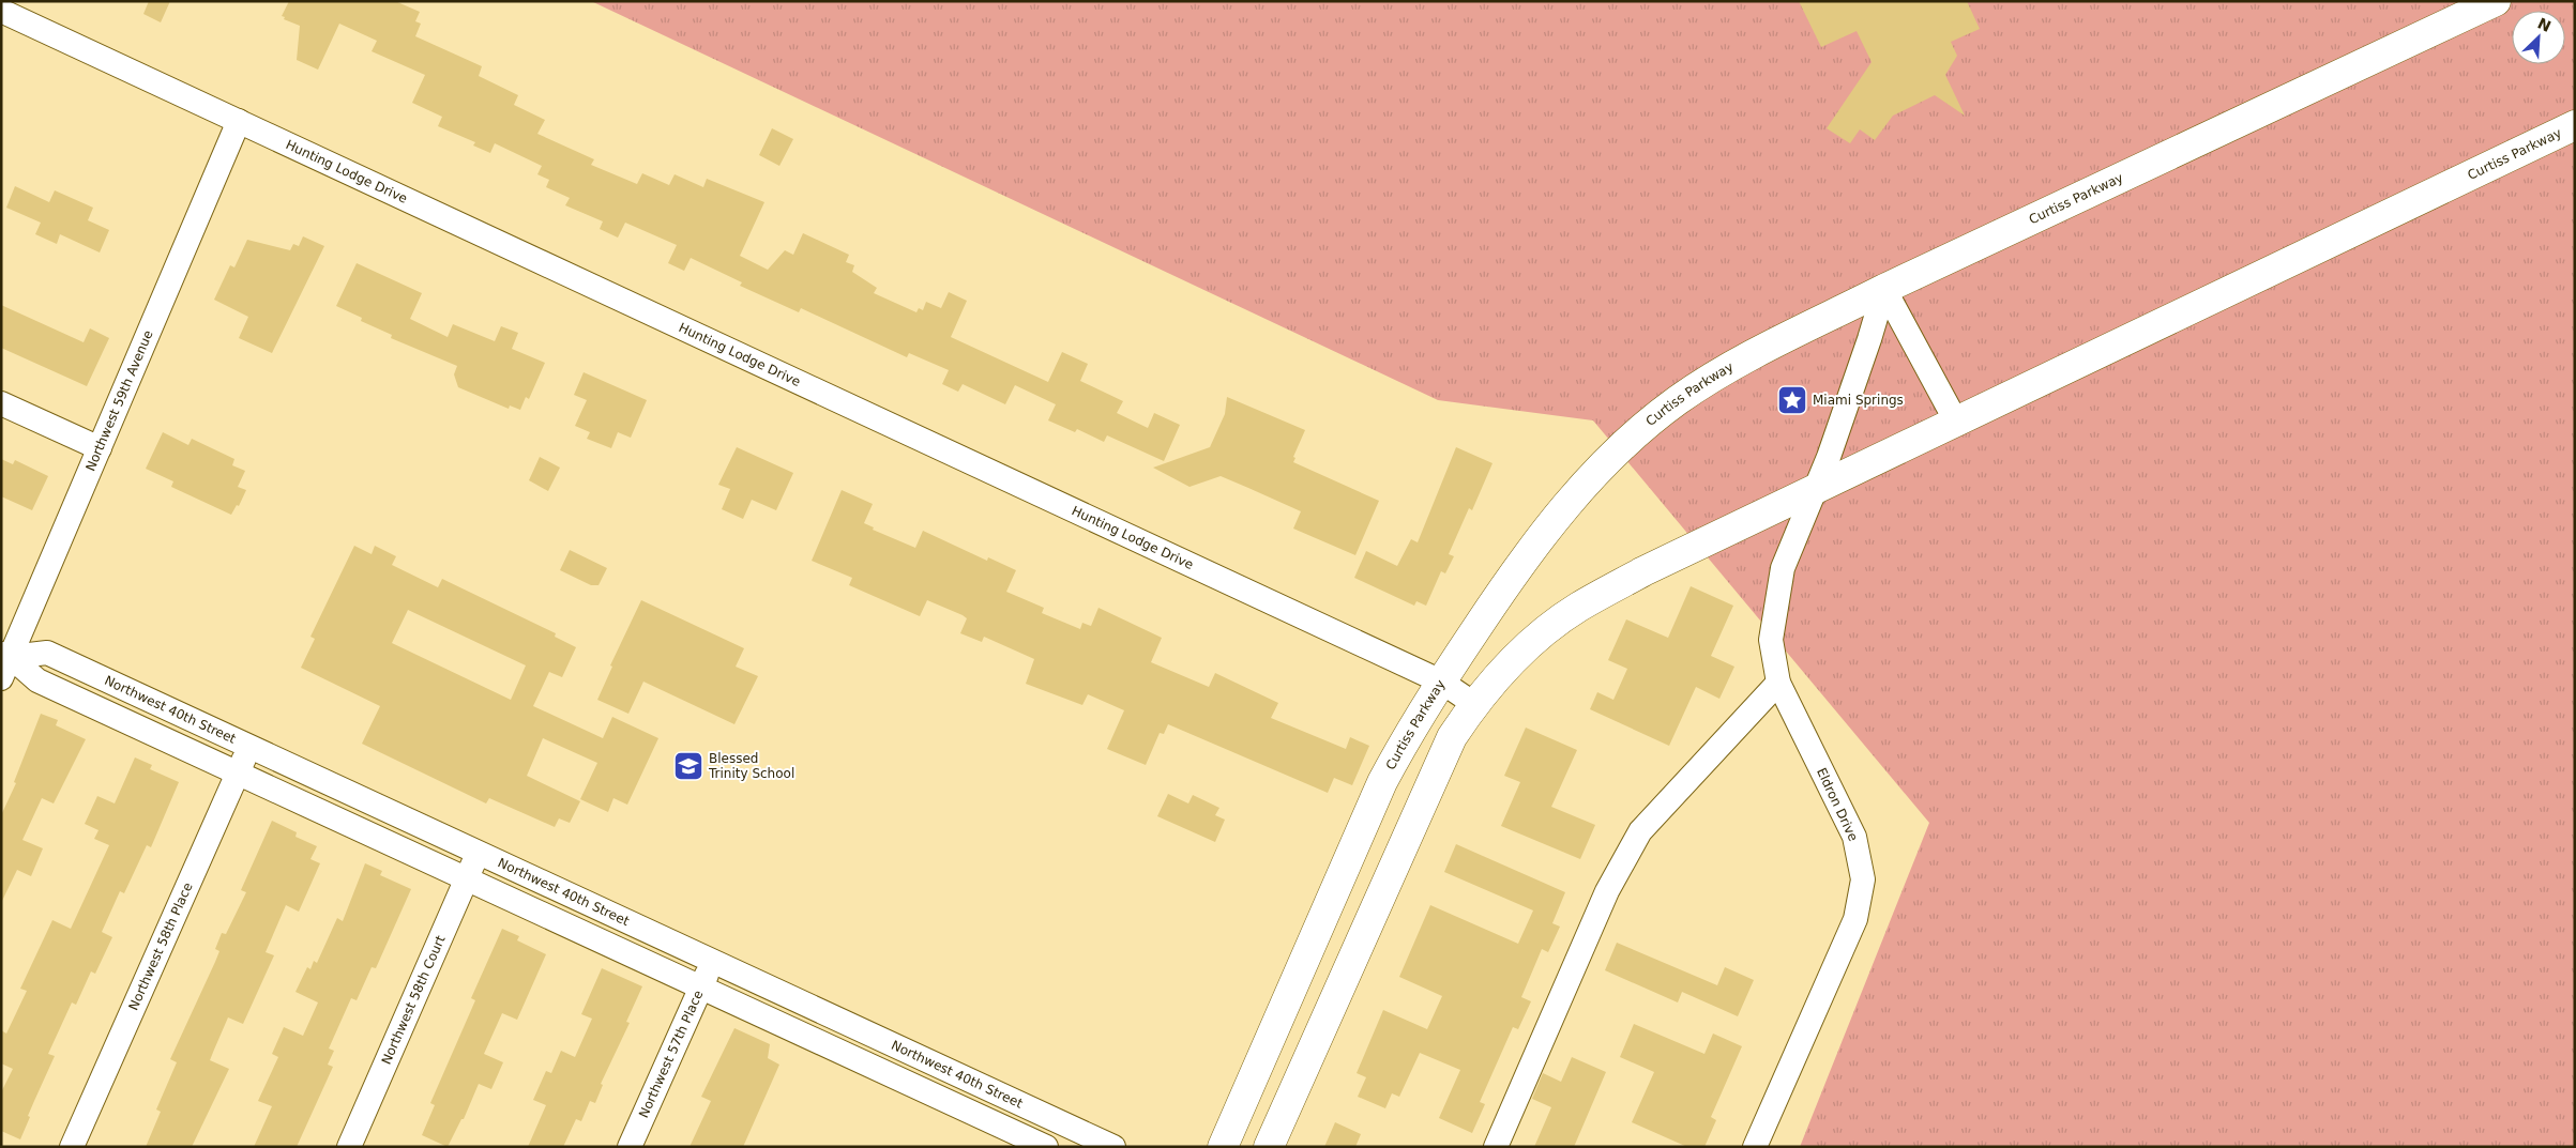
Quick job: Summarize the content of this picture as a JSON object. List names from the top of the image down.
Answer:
{
  "streets": {
    "main road": ["Curtiss Parkway"],
    "street": [
      "Hunting Lodge Drive",
      "Northwest 59th Avenue",
      "Northwest 40th Street",
      "Eldron Drive",
      "Northwest 58th Place",
      "Northwest 58th Court",
      "Northwest 57th Place"
    ]
  },
  "crossings": [
    ["Curtiss Parkway", "Hunting Lodge Drive"],
    ["Curtiss Parkway", "Eldron Drive"],
    ["Hunting Lodge Drive", "Northwest 59th Avenue"],
    ["Northwest 59th Avenue", "Northwest 40th Street"],
    ["Northwest 40th Street", "Northwest 58th Place"],
    ["Northwest 40th Street", "Northwest 58th Court"],
    ["Northwest 40th Street", "Northwest 57th Place"]
  ],
  "places": {
    "place": ["Miami Springs"],
    "school or university": ["Blessed Trinity School"]
  },
  "north": "top right"
}
